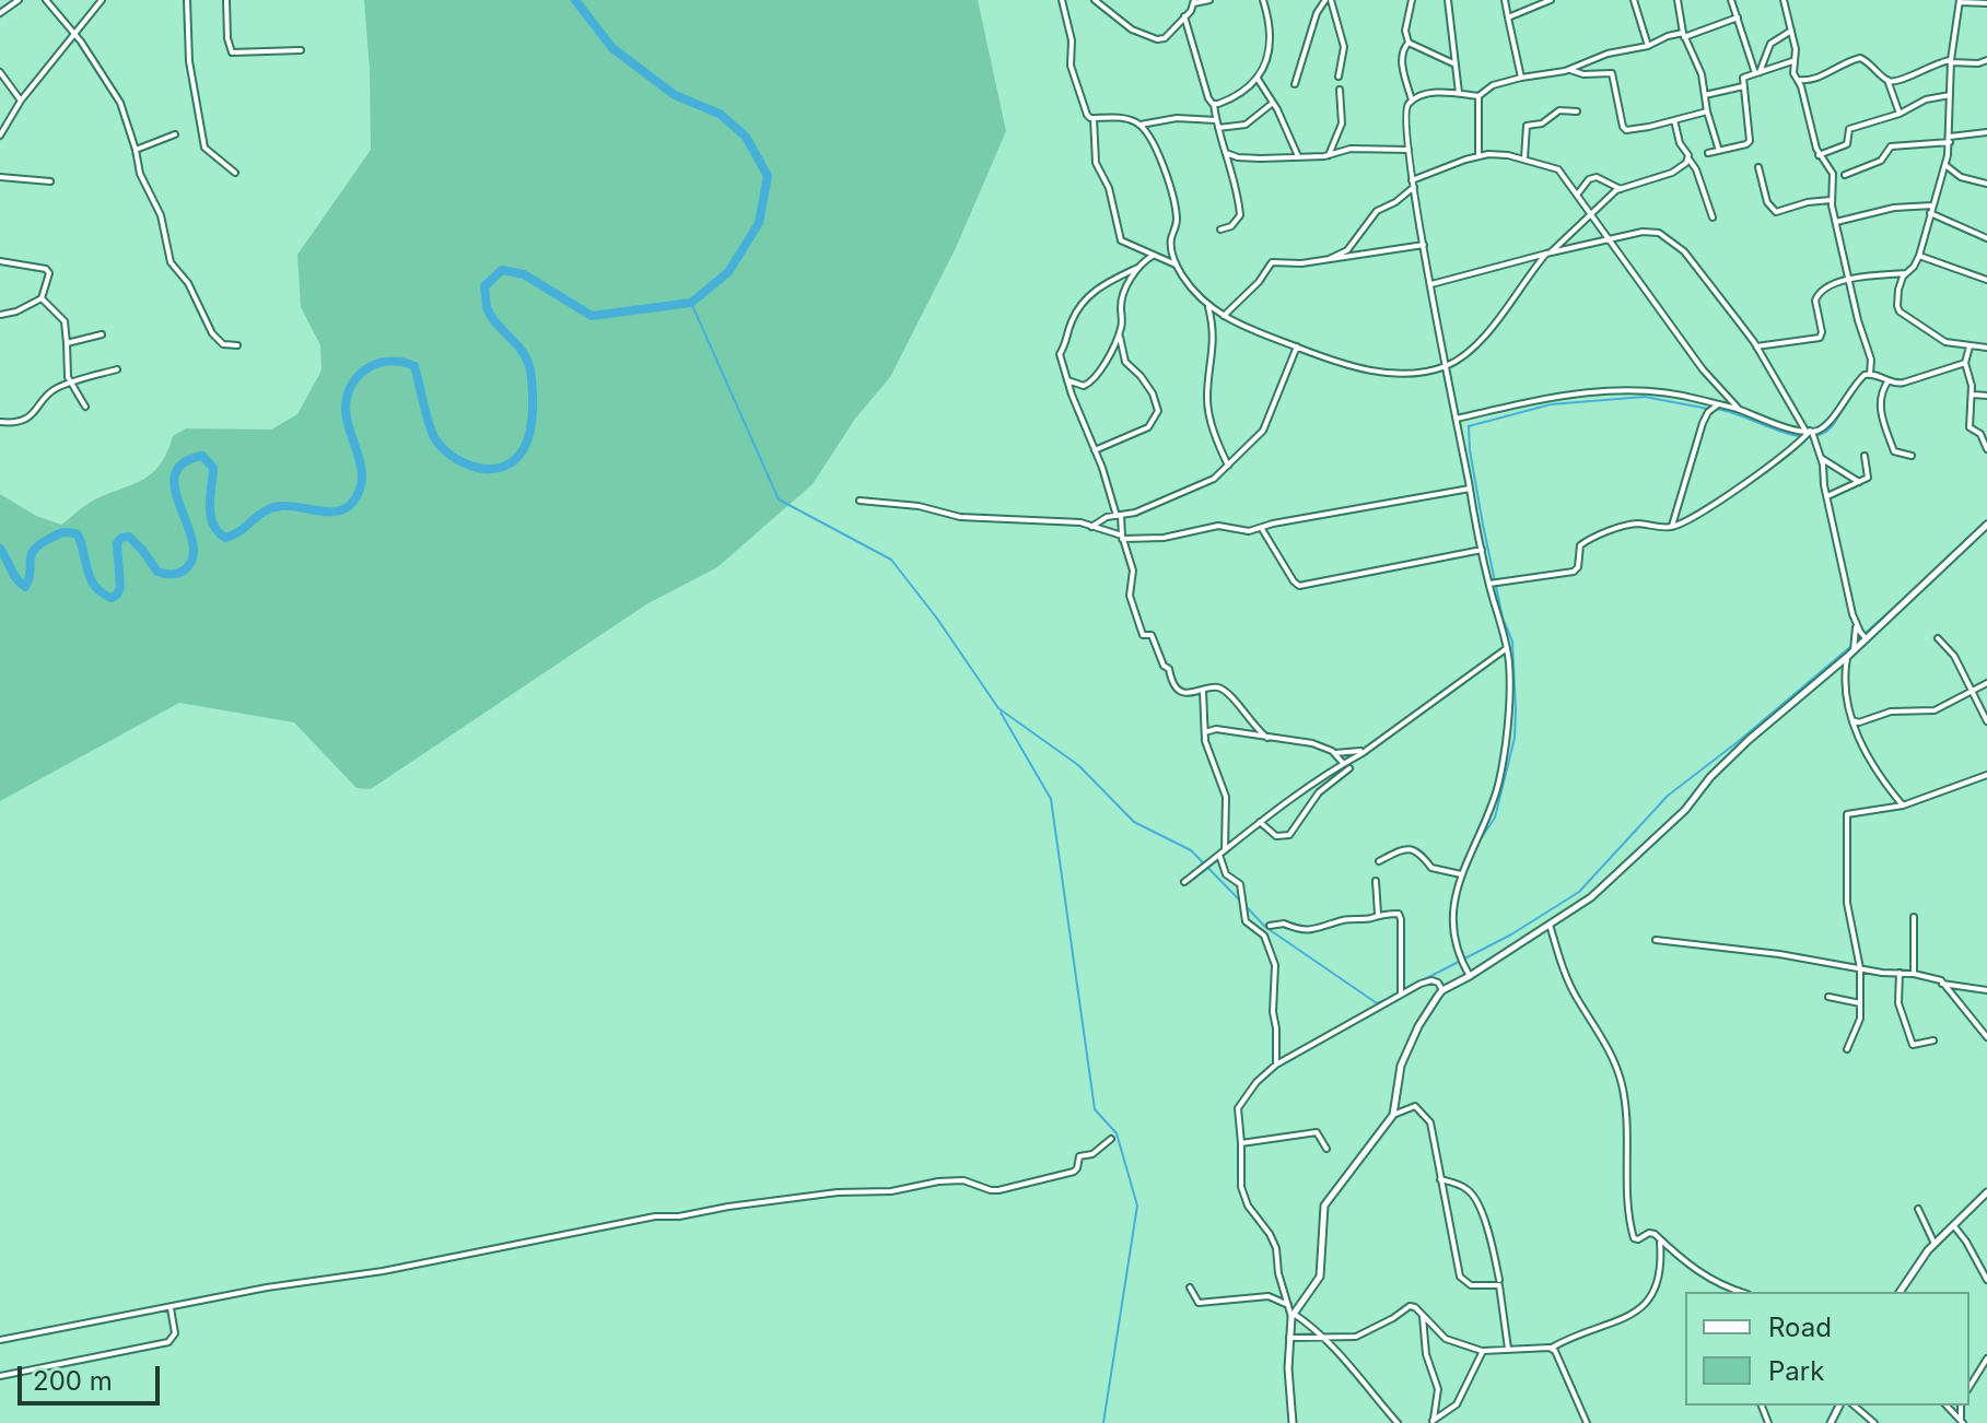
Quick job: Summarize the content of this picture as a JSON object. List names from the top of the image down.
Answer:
{
  "legend": ["Road", "Park"],
  "scale_bar": "200 m"
}
